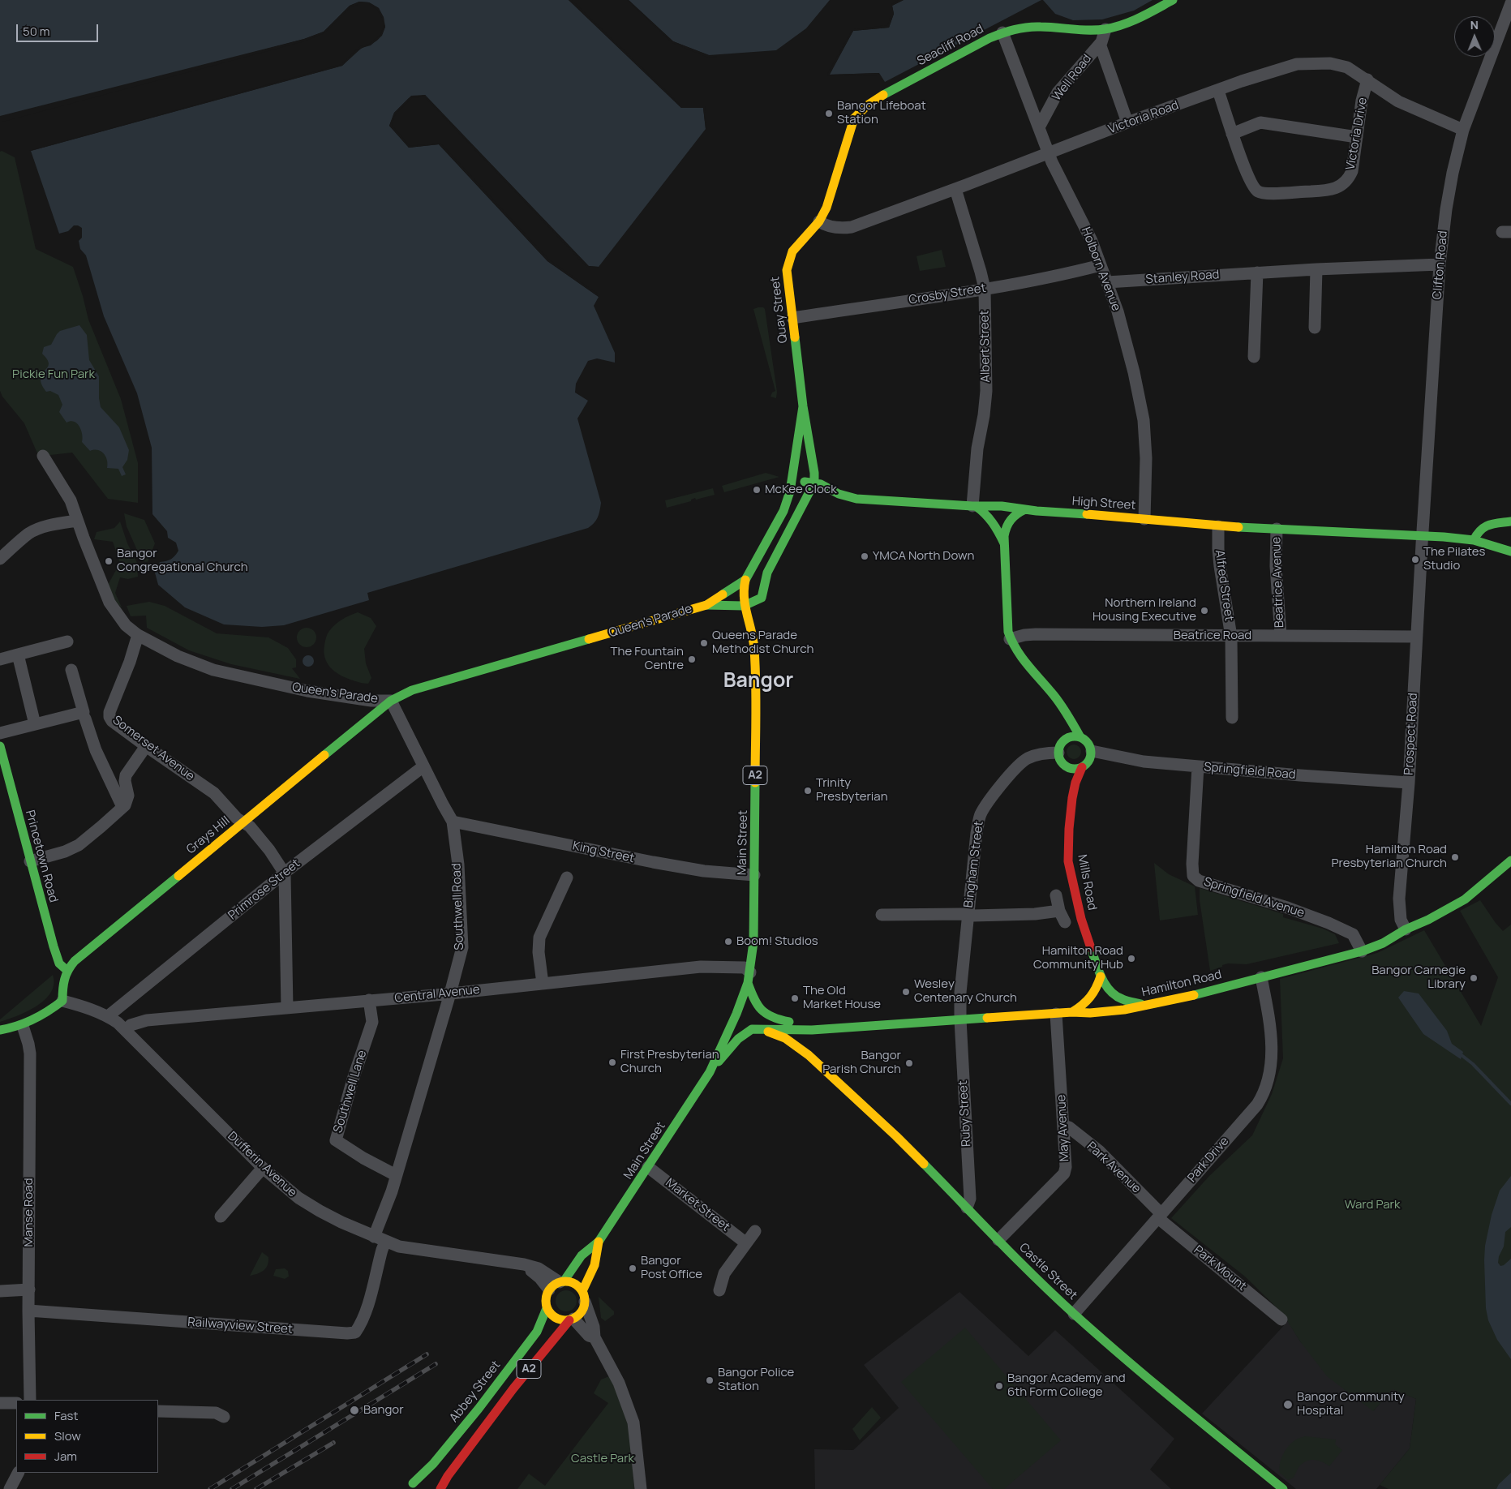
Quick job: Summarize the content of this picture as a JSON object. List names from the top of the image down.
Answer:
{
  "streets": {
    "main road": [
      "Seacliff Road",
      "Quay Street",
      "High Street",
      "Queen's Parade",
      "A2",
      "Grays Hill",
      "Main Street",
      "Princetown Road",
      "Mills Road",
      "Hamilton Road",
      "Castle Street",
      "Abbey Street"
    ],
    "street": [
      "Well Road",
      "Victoria Road",
      "Victoria Drive",
      "Clifton Road",
      "Holborn Avenue",
      "Stanley Road",
      "Crosby Street",
      "Albert Street",
      "Beatrice Avenue",
      "Alfred Street",
      "Beatrice Road",
      "Prospect Road",
      "Somerset Avenue",
      "Springfield Road",
      "King Street",
      "Bingham Street",
      "Primrose Street",
      "Springfield Avenue",
      "Southwell Road",
      "Central Avenue",
      "Southwell Lane",
      "Ruby Street",
      "May Avenue",
      "Park Drive",
      "Dufferin Avenue",
      "Park Avenue",
      "Market Street",
      "Manse Road",
      "Park Mount",
      "Railwayview Street"
    ]
  },
  "crossings": [
    ["Seacliff Road", "Well Road"],
    ["Seacliff Road", "Victoria Road"],
    ["Seacliff Road", "Holborn Avenue"],
    ["Seacliff Road", "Quay Street"],
    ["Well Road", "Holborn Avenue"],
    ["Victoria Road", "Victoria Drive"],
    ["Victoria Road", "Clifton Road"],
    ["Victoria Road", "Holborn Avenue"],
    ["Victoria Road", "Quay Street"],
    ["Victoria Road", "Albert Street"],
    ["Clifton Road", "Stanley Road"],
    ["Clifton Road", "High Street"],
    ["Clifton Road", "Prospect Road"],
    ["Holborn Avenue", "Stanley Road"],
    ["Holborn Avenue", "Crosby Street"],
    ["Holborn Avenue", "High Street"],
    ["Crosby Street", "Quay Street"],
    ["Crosby Street", "Albert Street"],
    ["Albert Street", "High Street"],
    ["High Street", "Beatrice Avenue"],
    ["High Street", "Alfred Street"],
    ["High Street", "Prospect Road"],
    ["Beatrice Avenue", "Beatrice Road"],
    ["Alfred Street", "Beatrice Road"],
    ["Queen's Parade", "Somerset Avenue"],
    ["Queen's Parade", "Grays Hill"],
    ["Queen's Parade", "Southwell Road"],
    ["Beatrice Road", "Prospect Road"],
    ["Prospect Road", "Springfield Road"],
    ["Prospect Road", "Hamilton Road"],
    ["Somerset Avenue", "Grays Hill"],
    ["Somerset Avenue", "Primrose Street"],
    ["Springfield Road", "Bingham Street"],
    ["Springfield Road", "Mills Road"],
    ["Springfield Road", "Springfield Avenue"],
    ["A2", "Main Street"],
    ["A2", "Dufferin Avenue"],
    ["A2", "Abbey Street"],
    ["Grays Hill", "Princetown Road"],
    ["Grays Hill", "Southwell Road"],
    ["Main Street", "King Street"],
    ["Main Street", "Hamilton Road"],
    ["Main Street", "Central Avenue"],
    ["Main Street", "Dufferin Avenue"],
    ["Main Street", "Market Street"],
    ["Main Street", "Castle Street"],
    ["Main Street", "Abbey Street"],
    ["King Street", "Southwell Road"],
    ["Bingham Street", "Mills Road"],
    ["Bingham Street", "Hamilton Road"],
    ["Bingham Street", "Ruby Street"],
    ["Mills Road", "Hamilton Road"],
    ["Primrose Street", "Southwell Road"],
    ["Primrose Street", "Dufferin Avenue"],
    ["Springfield Avenue", "Hamilton Road"],
    ["Southwell Road", "Central Avenue"],
    ["Southwell Road", "Southwell Lane"],
    ["Southwell Road", "Dufferin Avenue"],
    ["Southwell Road", "Railwayview Street"],
    ["Hamilton Road", "Central Avenue"],
    ["Hamilton Road", "Ruby Street"],
    ["Hamilton Road", "May Avenue"],
    ["Hamilton Road", "Park Drive"],
    ["Hamilton Road", "Castle Street"],
    ["Central Avenue", "Southwell Lane"],
    ["Central Avenue", "Dufferin Avenue"],
    ["Ruby Street", "Castle Street"],
    ["May Avenue", "Park Avenue"],
    ["May Avenue", "Castle Street"],
    ["Park Drive", "Park Avenue"],
    ["Park Drive", "Park Mount"],
    ["Park Drive", "Castle Street"],
    ["Dufferin Avenue", "Railwayview Street"],
    ["Dufferin Avenue", "Abbey Street"],
    ["Park Avenue", "Park Mount"],
    ["Manse Road", "Railwayview Street"]
  ],
  "districts": ["Bangor"],
  "parks": ["Pickie Fun Park", "Ward Park", "Castle Park"],
  "places": [
    "Bangor Lifeboat Station",
    "McKee Clock",
    "YMCA North Down",
    "The Pilates Studio",
    "Bangor Congregational Church",
    "Northern Ireland Housing Executive",
    "Queens Parade Methodist Church",
    "The Fountain Centre",
    "Trinity Presbyterian",
    "Hamilton Road Presbyterian Church",
    "Boom! Studios",
    "Hamilton Road Community Hub",
    "Bangor Carnegie Library",
    "Wesley Centenary Church",
    "The Old Market House",
    "First Presbyterian Church",
    "Bangor Parish Church",
    "Bangor Post Office",
    "Bangor Police Station",
    "Bangor Academy and 6th Form College",
    "Bangor Community Hospital",
    "Bangor"
  ],
  "legend": ["Fast", "Slow", "Jam"],
  "scale_bar": "50 m",
  "north": "top"
}
